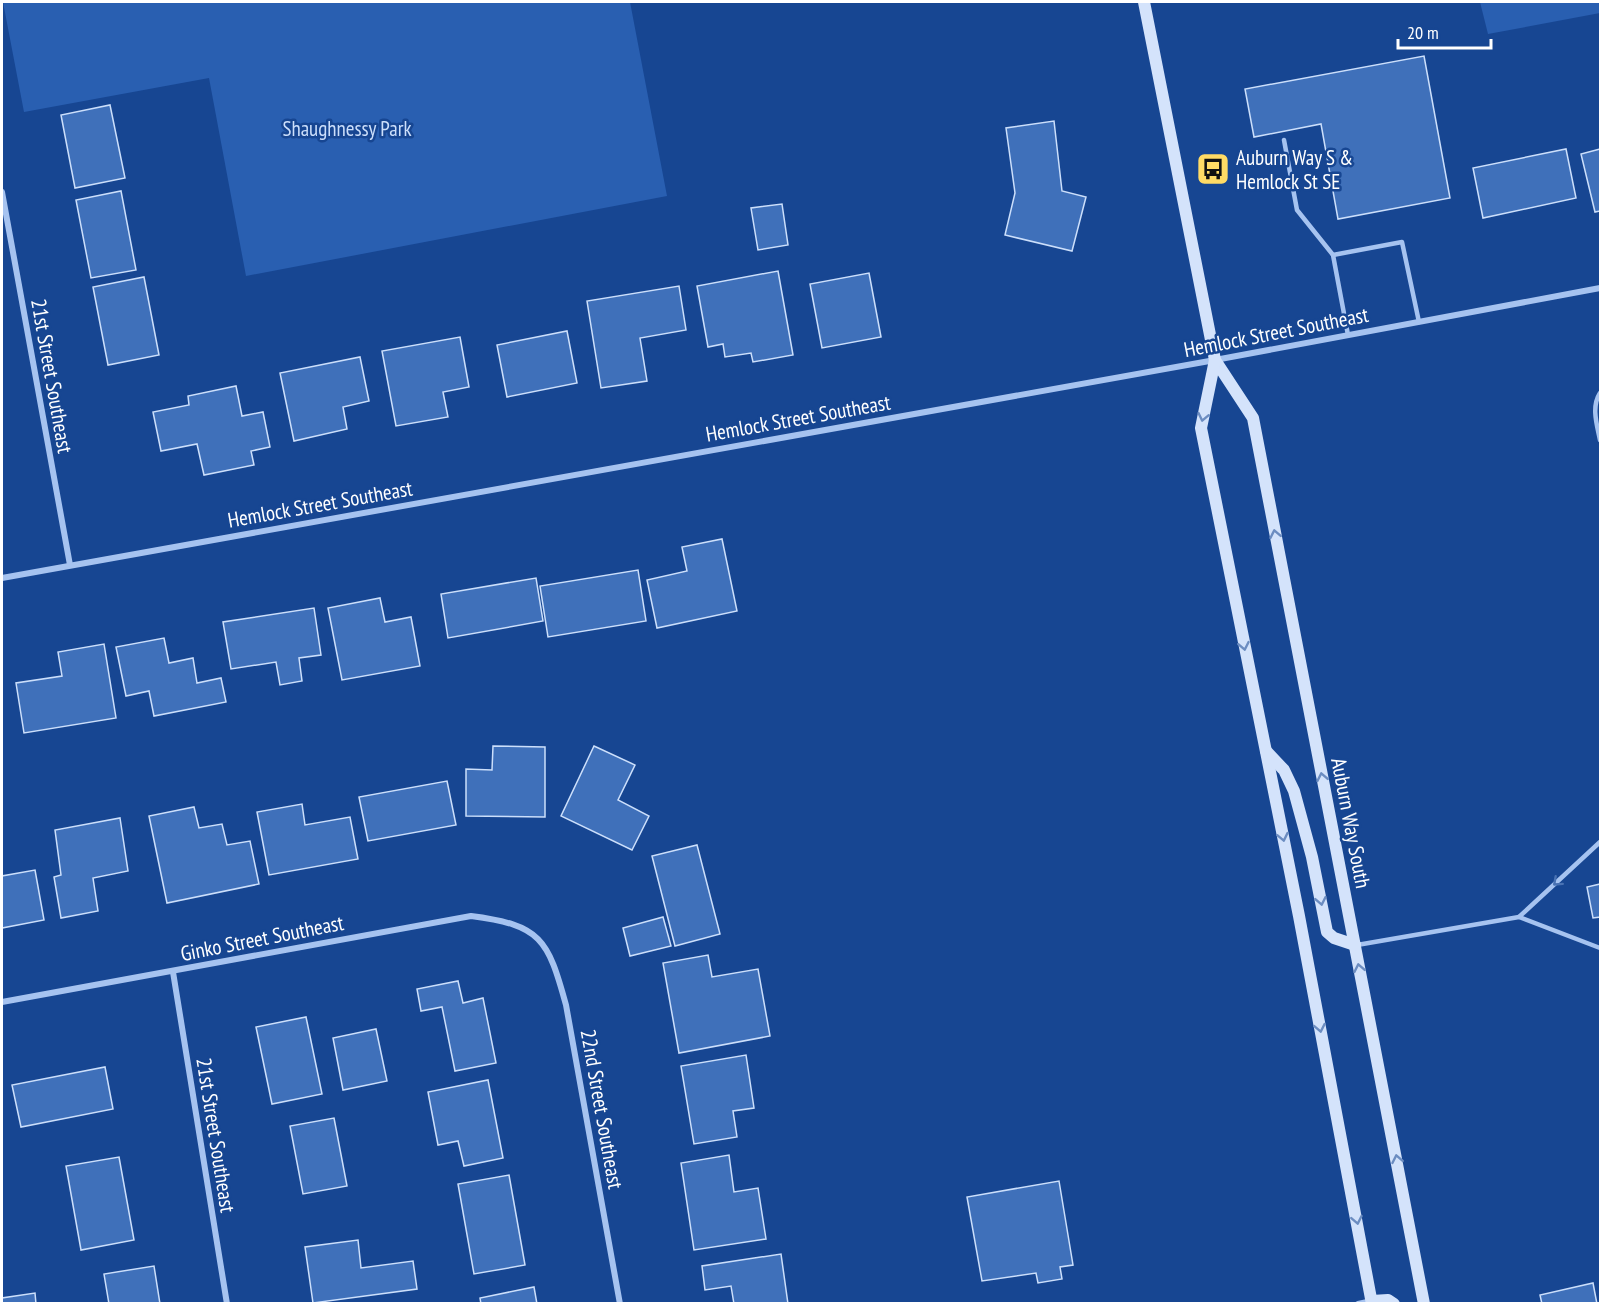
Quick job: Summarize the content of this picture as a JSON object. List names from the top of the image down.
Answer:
{
  "streets": {
    "main road": ["Auburn Way South"],
    "street": [
      "Hemlock Street Southeast",
      "21st Street Southeast",
      "Ginko Street Southeast",
      "22nd Street Southeast"
    ]
  },
  "crossings": [
    ["Hemlock Street Southeast", "21st Street Southeast"],
    ["Hemlock Street Southeast", "Auburn Way South"],
    ["21st Street Southeast", "Ginko Street Southeast"],
    ["Ginko Street Southeast", "22nd Street Southeast"]
  ],
  "parks": ["Shaughnessy Park"],
  "places": {
    "bus stop": ["Auburn Way S & Hemlock St SE"]
  },
  "scale_bar": "20 m"
}
